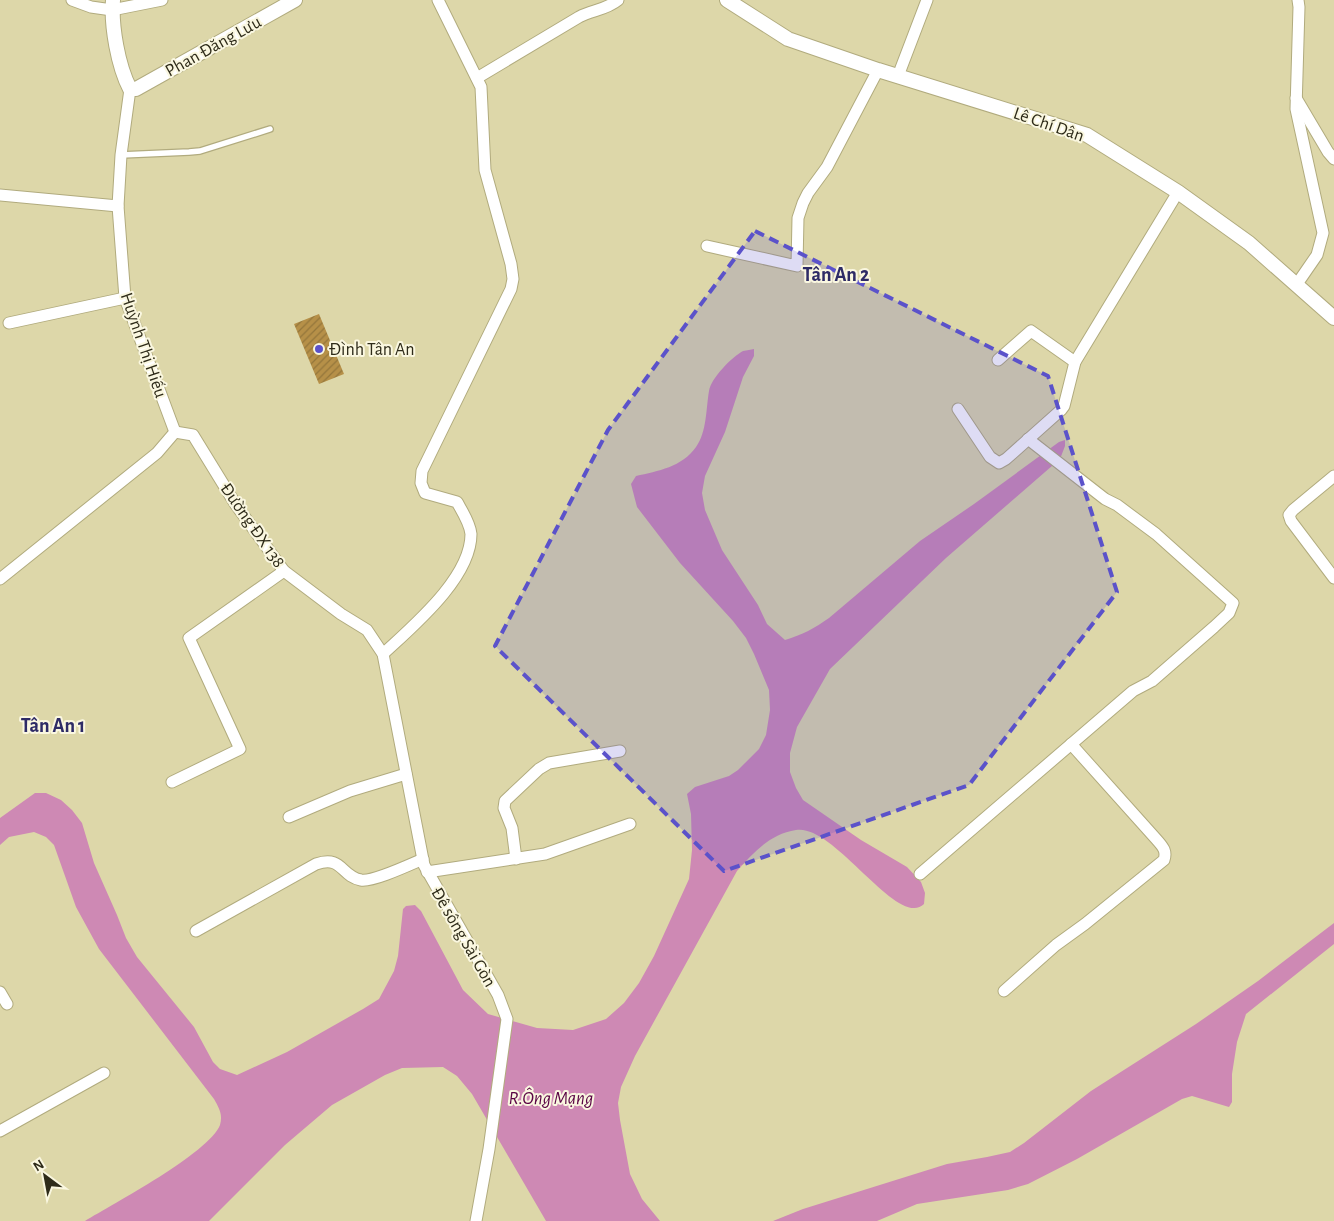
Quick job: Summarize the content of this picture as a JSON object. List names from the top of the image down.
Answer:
{
  "streets": {
    "street": [
      "Phan Đăng Lưu",
      "Lê Chí Dân",
      "Huỳnh Thị Hiếu",
      "Đường ĐX 138",
      "Đê sông Sài Gòn"
    ]
  },
  "crossings": [
    ["Phan Đăng Lưu", "Huỳnh Thị Hiếu"],
    ["Huỳnh Thị Hiếu", "Đường ĐX 138"],
    ["Đường ĐX 138", "Đê sông Sài Gòn"]
  ],
  "districts": ["Tân An 2", "Tân An 1"],
  "water": ["R.Ông Mạng"],
  "places": ["Đình Tân An"],
  "north": "top left"
}
